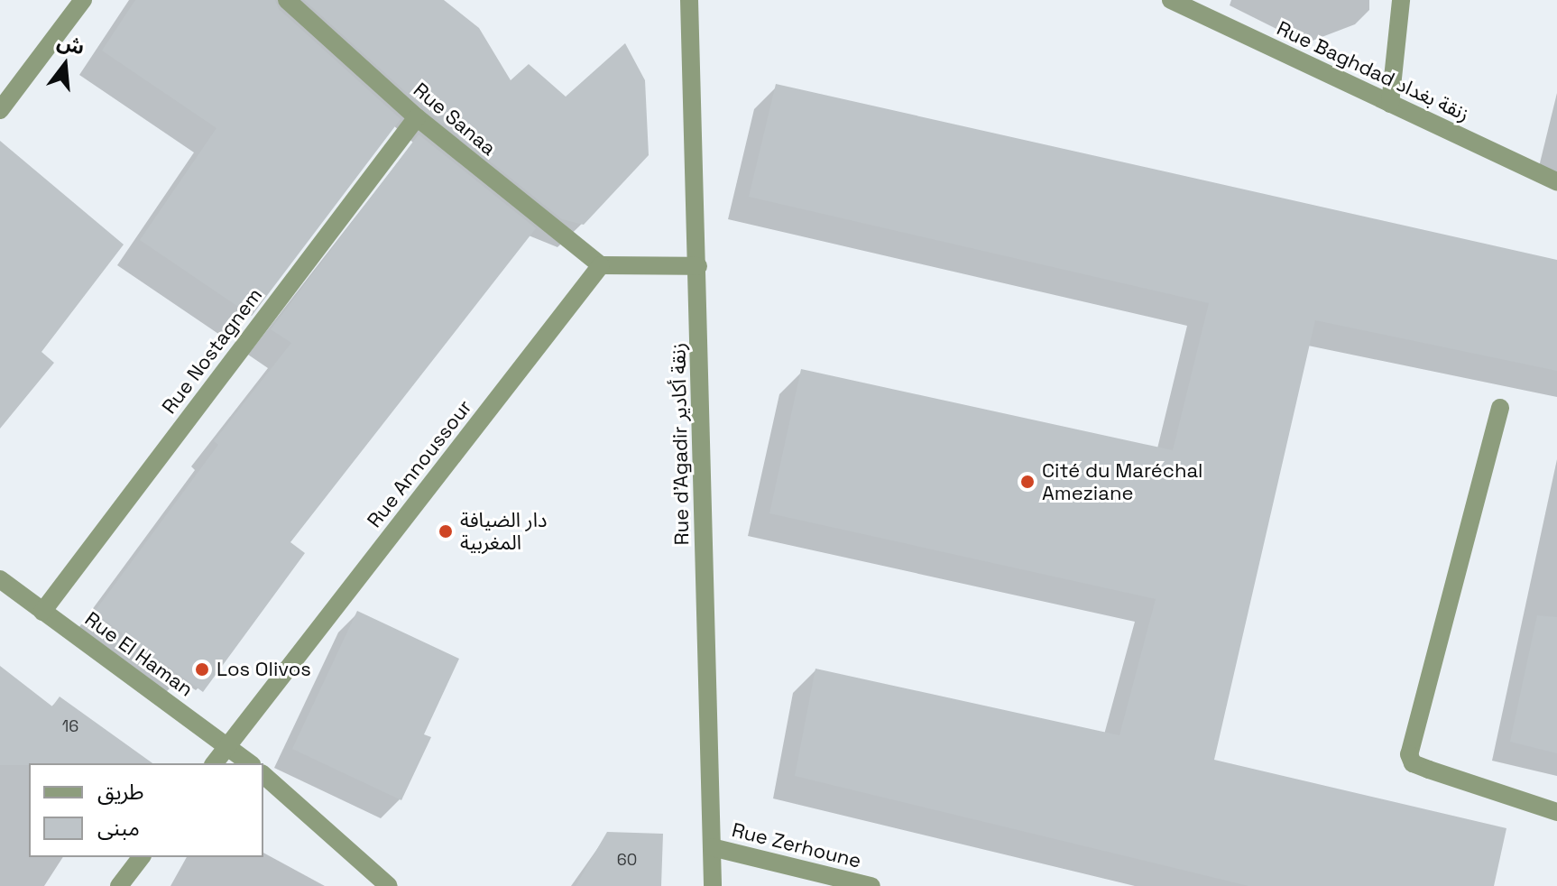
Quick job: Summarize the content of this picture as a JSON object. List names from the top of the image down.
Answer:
{
  "streets": {
    "street": [
      "Rue Baghdad زنقة بغداد",
      "Rue Sanaa",
      "Rue Nostagnem",
      "Rue d'Agadir زنقة أكادير",
      "Rue Annoussour",
      "Rue El Haman",
      "Rue Zerhoune"
    ]
  },
  "crossings": [
    ["Rue Sanaa", "Rue Nostagnem"],
    ["Rue Sanaa", "Rue Annoussour"],
    ["Rue Nostagnem", "Rue El Haman"],
    ["Rue d'Agadir زنقة أكادير", "Rue Zerhoune"],
    ["Rue Annoussour", "Rue El Haman"]
  ],
  "places": ["Cité du Maréchal Ameziane", "دار الضيافة المغربية", "Los Olivos"],
  "house_numbers": ["16", "60"],
  "legend": ["طريق", "مبنى"],
  "north": "top"
}
